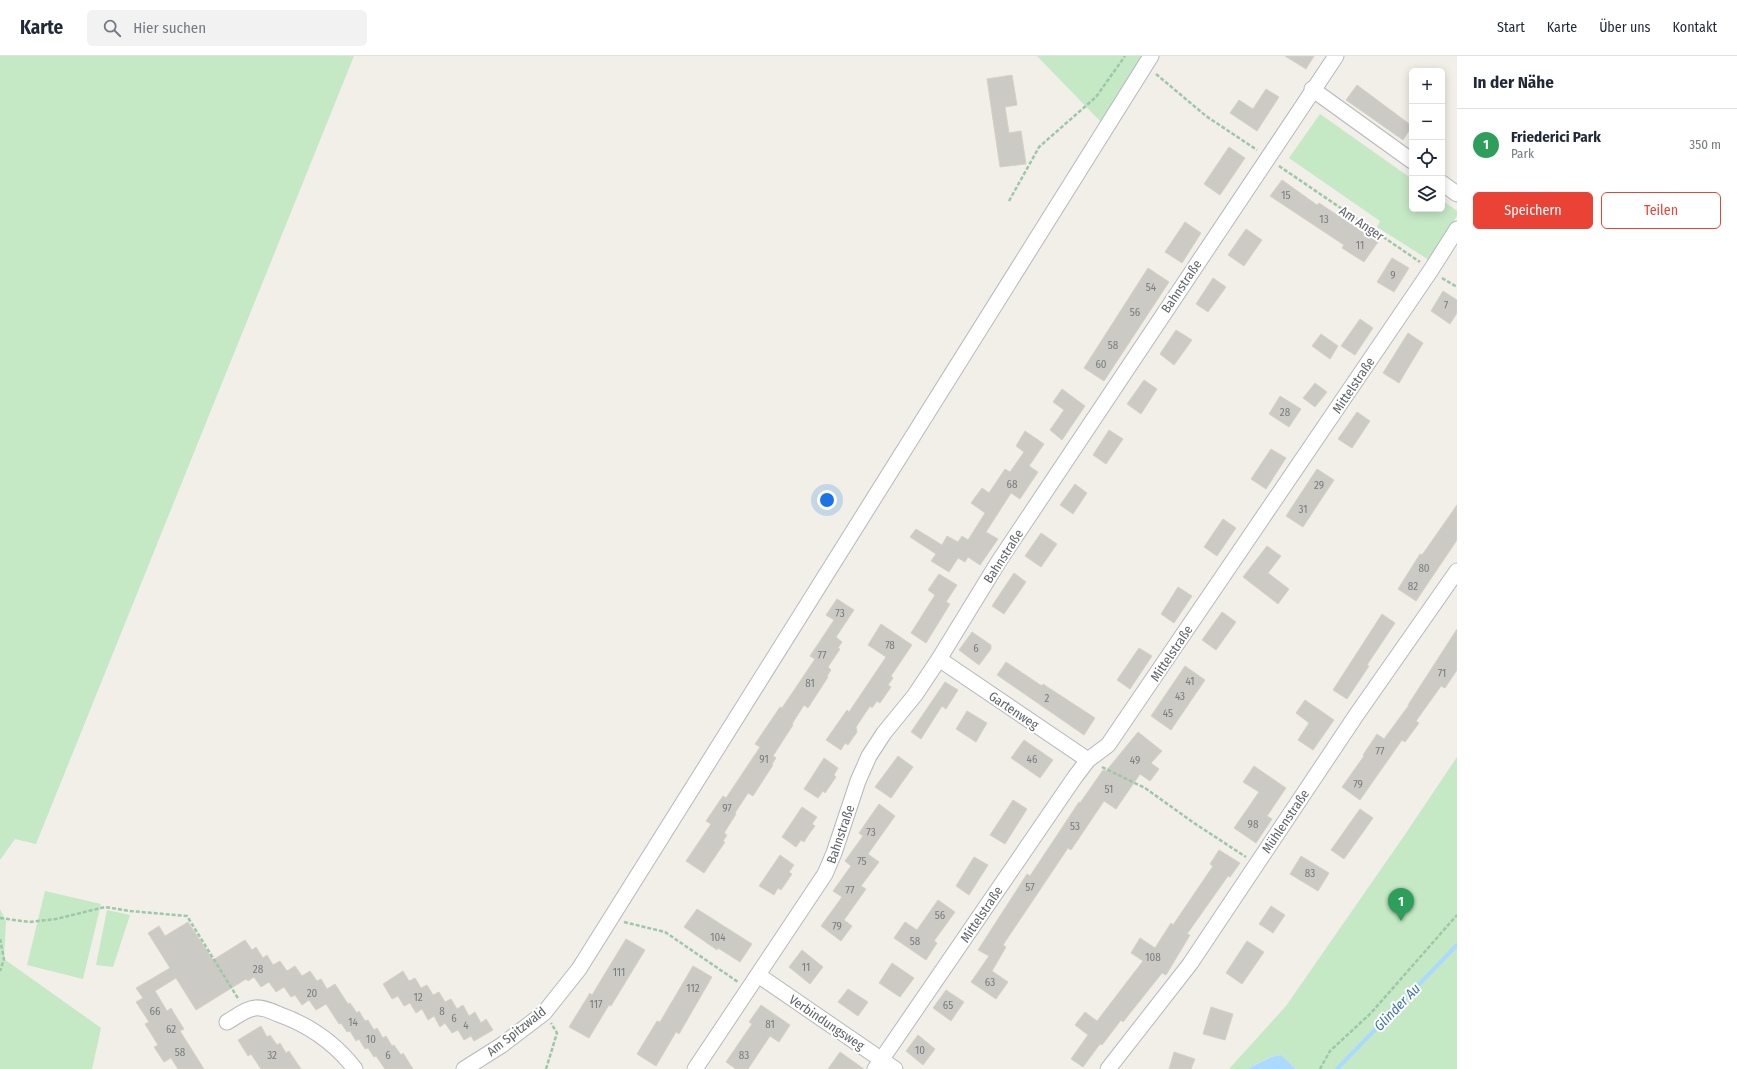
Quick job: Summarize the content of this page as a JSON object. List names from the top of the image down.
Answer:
{
  "streets": {
    "street": [
      "Bahnstraße",
      "Mittelstraße",
      "Gartenweg",
      "Mühlenstraße",
      "Verbindungsweg",
      "Am Spitzwald"
    ],
    "path": ["Am Anger"]
  },
  "crossings": [
    ["Am Anger", "Bahnstraße"],
    ["Am Anger", "Mittelstraße"],
    ["Am Anger", "Am Spitzwald"],
    ["Bahnstraße", "Gartenweg"],
    ["Bahnstraße", "Verbindungsweg"],
    ["Mittelstraße", "Gartenweg"],
    ["Mittelstraße", "Verbindungsweg"]
  ],
  "water": ["Glinder Au"],
  "house_numbers": [
    "15",
    "13",
    "11",
    "9",
    "54",
    "7",
    "56",
    "58",
    "60",
    "28",
    "68",
    "29",
    "31",
    "80",
    "82",
    "73",
    "78",
    "6",
    "77",
    "71",
    "41",
    "81",
    "43",
    "2",
    "45",
    "77",
    "91",
    "46",
    "49",
    "79",
    "51",
    "97",
    "98",
    "53",
    "73",
    "75",
    "83",
    "57",
    "77",
    "56",
    "79",
    "104",
    "58",
    "108",
    "11",
    "28",
    "111",
    "63",
    "112",
    "20",
    "12",
    "117",
    "65",
    "66",
    "8",
    "6",
    "14",
    "81",
    "4",
    "62",
    "10",
    "10",
    "58",
    "32",
    "6",
    "83"
  ],
  "page": {
    "header": "Karte",
    "search": "Hier suchen",
    "nav": [
      "Start",
      "Karte",
      "Über uns",
      "Kontakt"
    ],
    "heading": "In der Nähe",
    "map_buttons": ["+", "−"],
    "list": [
      {
        "mark": "1",
        "name": "Friederici Park",
        "note": "Park",
        "value": "350 m"
      }
    ],
    "buttons": ["Speichern", "Teilen"],
    "pins": "1"
  }
}
